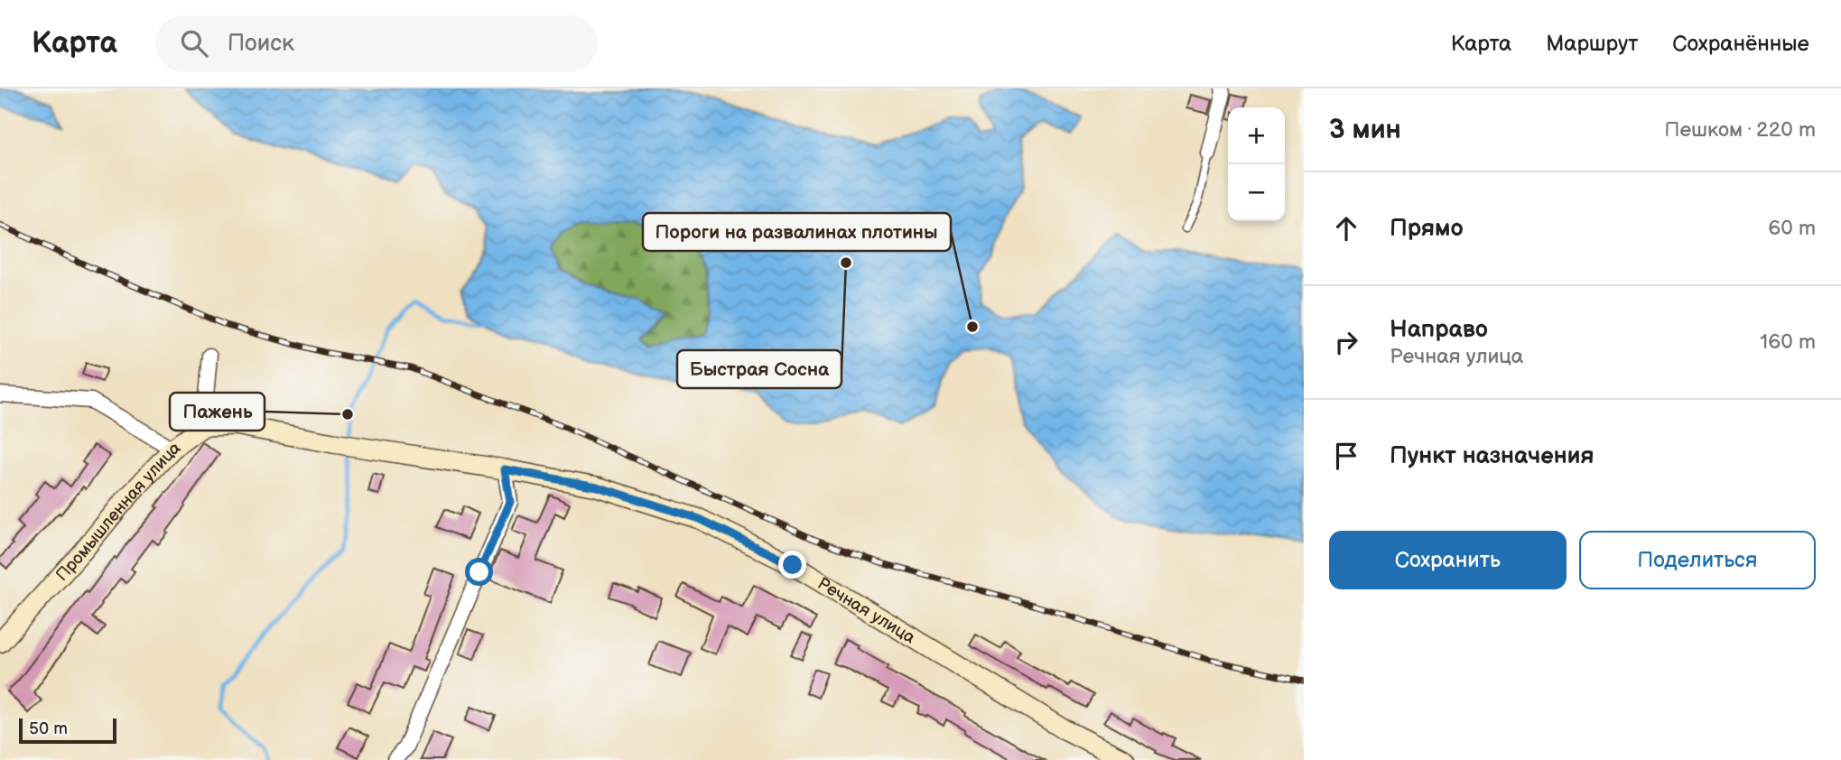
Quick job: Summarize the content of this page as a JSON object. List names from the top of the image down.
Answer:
{
  "streets": {
    "street": ["Промышленная улица", "Речная улица"]
  },
  "crossings": [
    ["Промышленная улица", "Речная улица"]
  ],
  "places": ["Быстрая Сосна", "Пороги на развалинах плотины", "Пажень"],
  "scale_bar": "50 m",
  "page": {
    "header": "Карта",
    "search": "Поиск",
    "nav": ["Карта", "Маршрут", "Сохранённые"],
    "heading": ["3 мин", "Пешком · 220 m"],
    "map_buttons": ["+", "−"],
    "list": [
      ["Прямо", "60 m"],
      ["Направо", "Речная улица", "160 m"],
      "Пункт назначения"
    ],
    "buttons": ["Сохранить", "Поделиться"],
    "scale": "50 m"
  }
}
